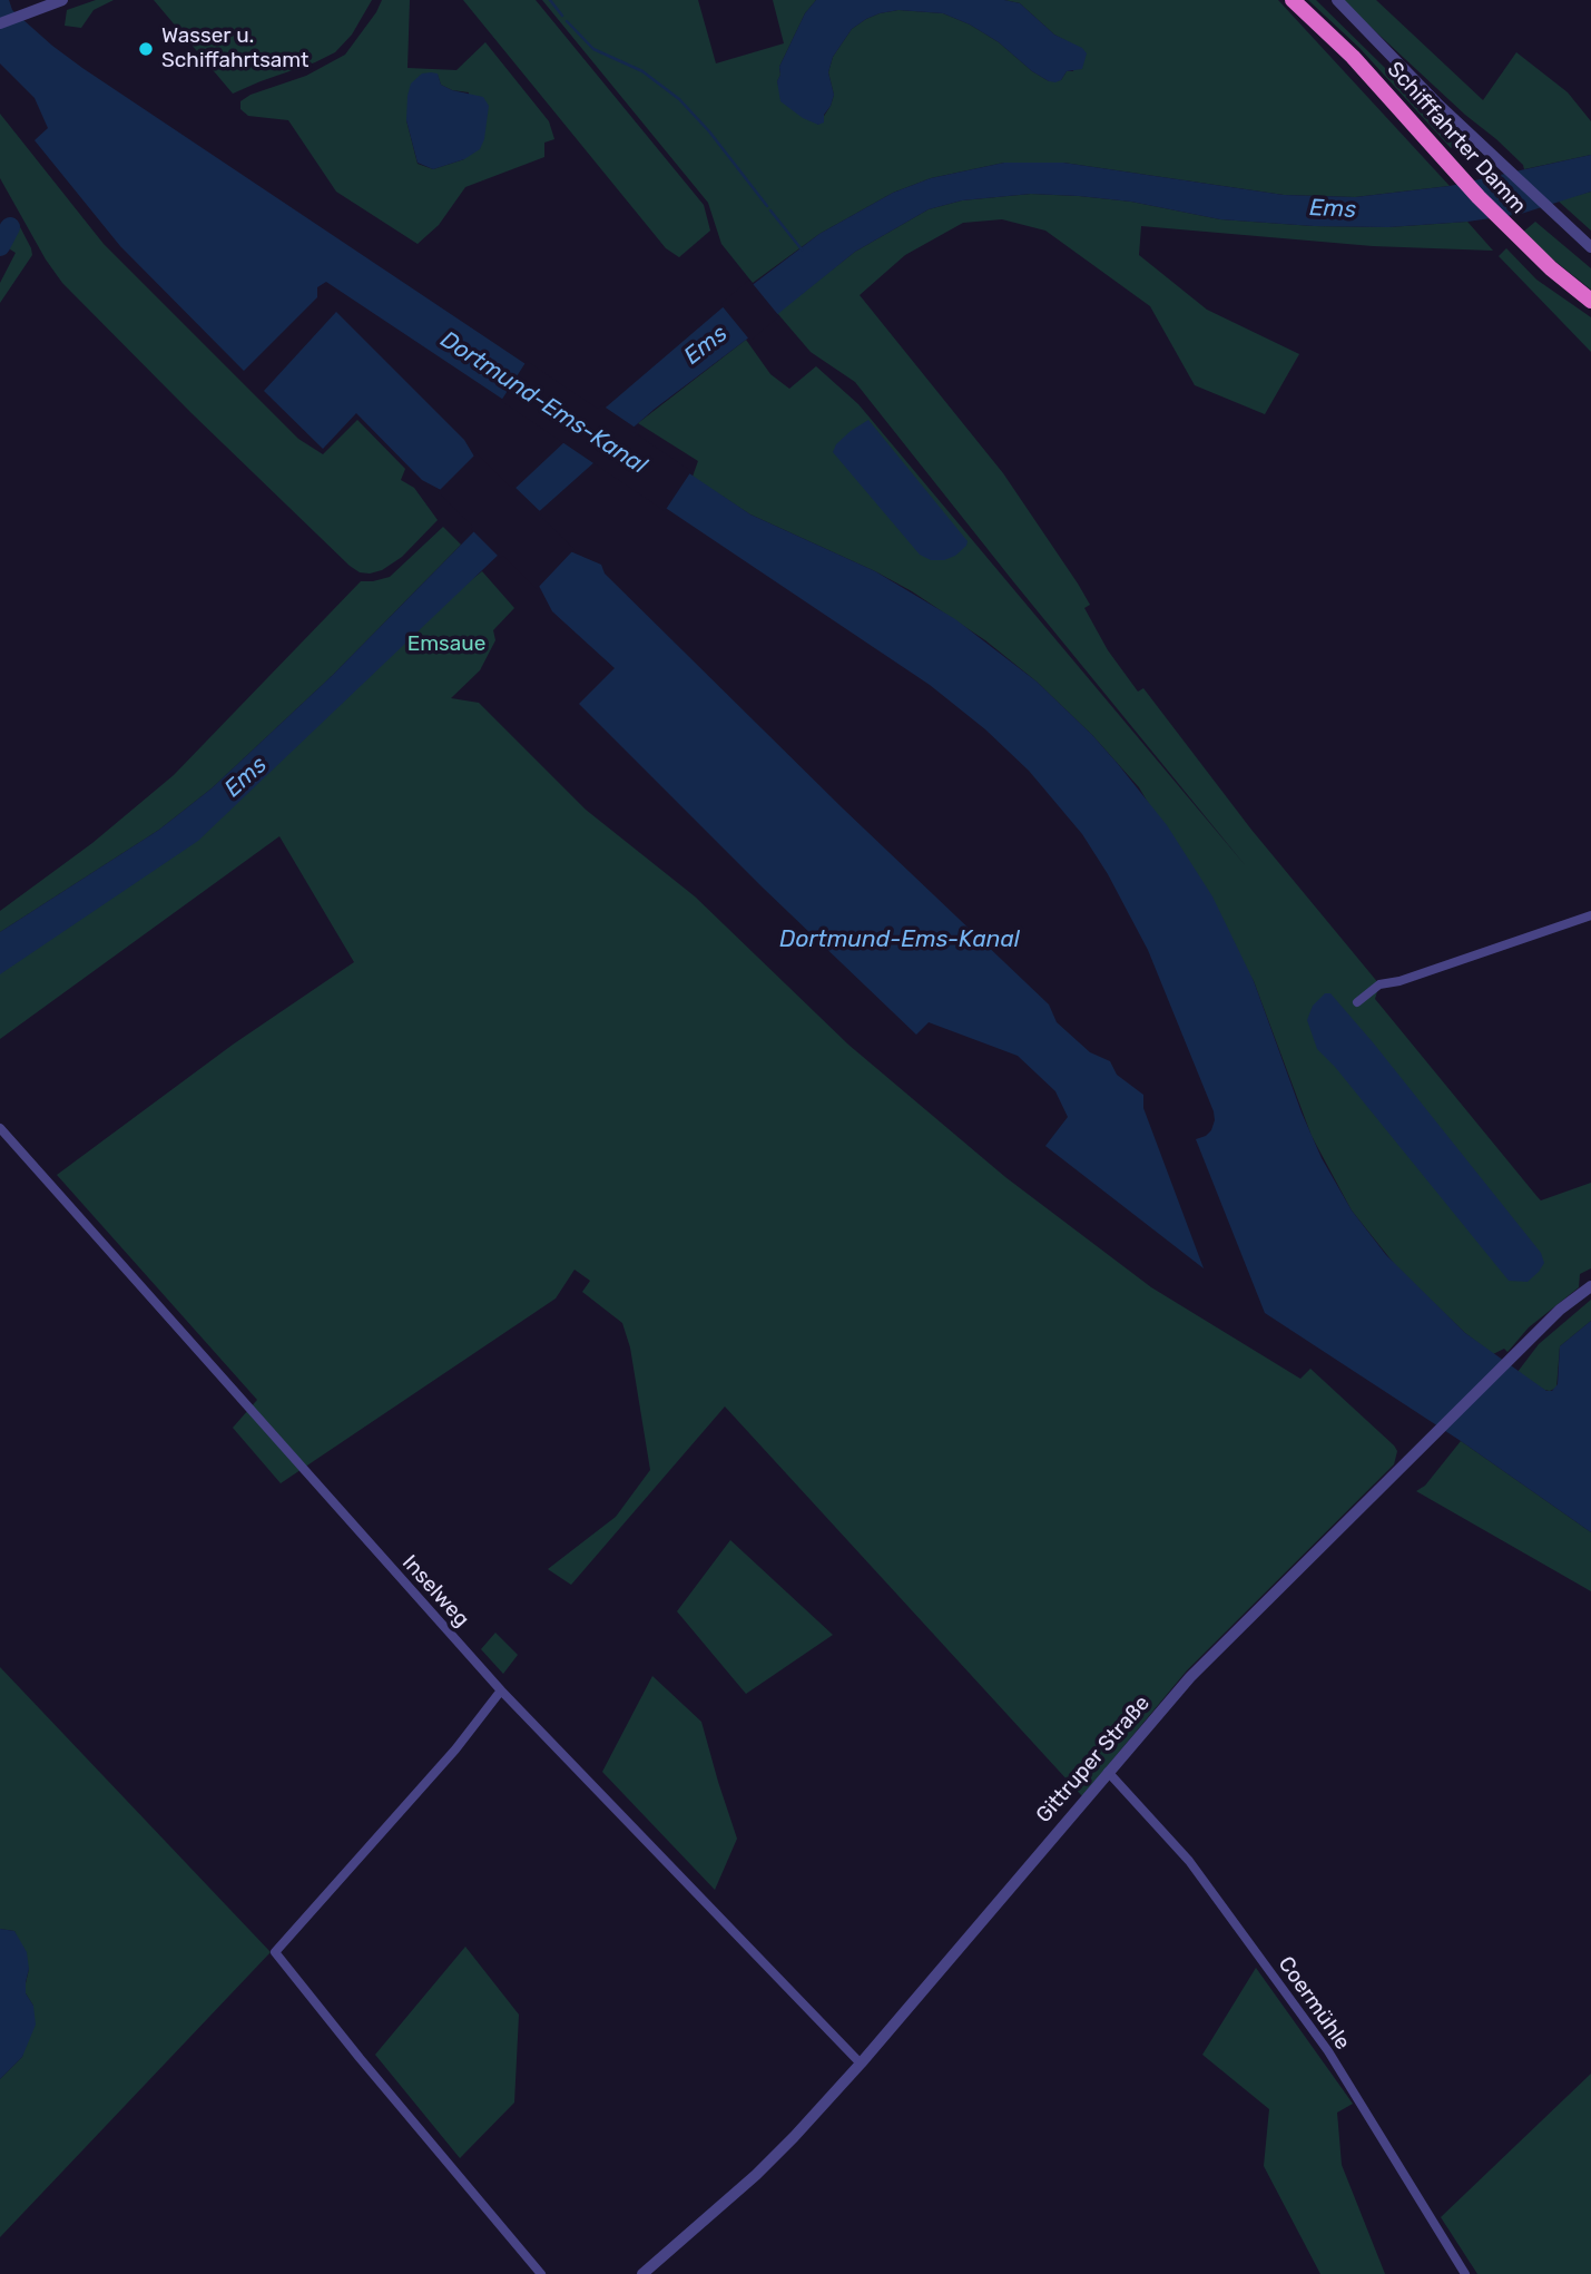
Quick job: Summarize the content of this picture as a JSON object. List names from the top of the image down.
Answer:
{
  "streets": {
    "highway": ["Schifffahrter Damm"],
    "street": ["Inselweg", "Gittruper Straße", "Coermühle"]
  },
  "crossings": [
    ["Inselweg", "Gittruper Straße"],
    ["Gittruper Straße", "Coermühle"]
  ],
  "water": ["Ems", "Dortmund-Ems-Kanal"],
  "parks": ["Emsaue"],
  "places": ["Wasser u. Schiffahrtsamt"]
}
